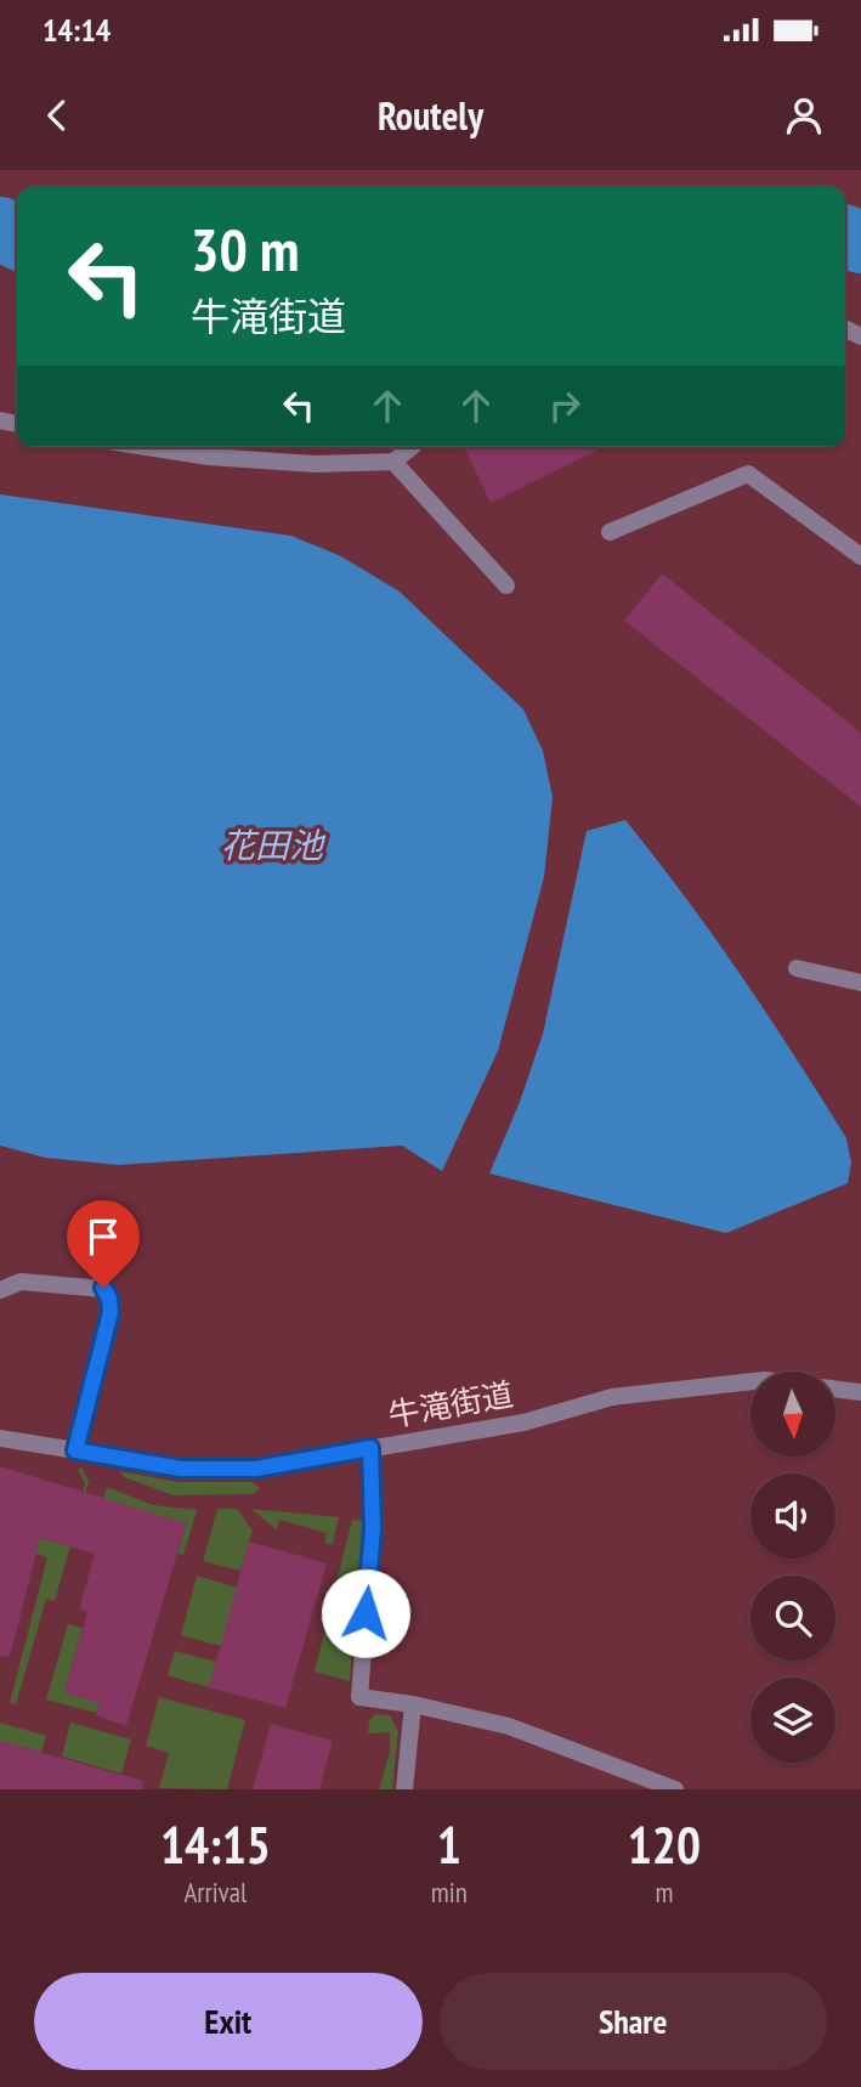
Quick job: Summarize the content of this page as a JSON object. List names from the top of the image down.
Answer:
{
  "streets": {
    "street": ["牛滝街道"]
  },
  "water": ["花田池"],
  "north": "bottom",
  "page": {
    "status": "14:14",
    "header": "Routely",
    "turn": ["30 m", "牛滝街道"],
    "eta": [
      "14:15",
      "Arrival",
      "1",
      "min",
      "120",
      "m"
    ],
    "buttons": ["Exit", "Share"]
  }
}
